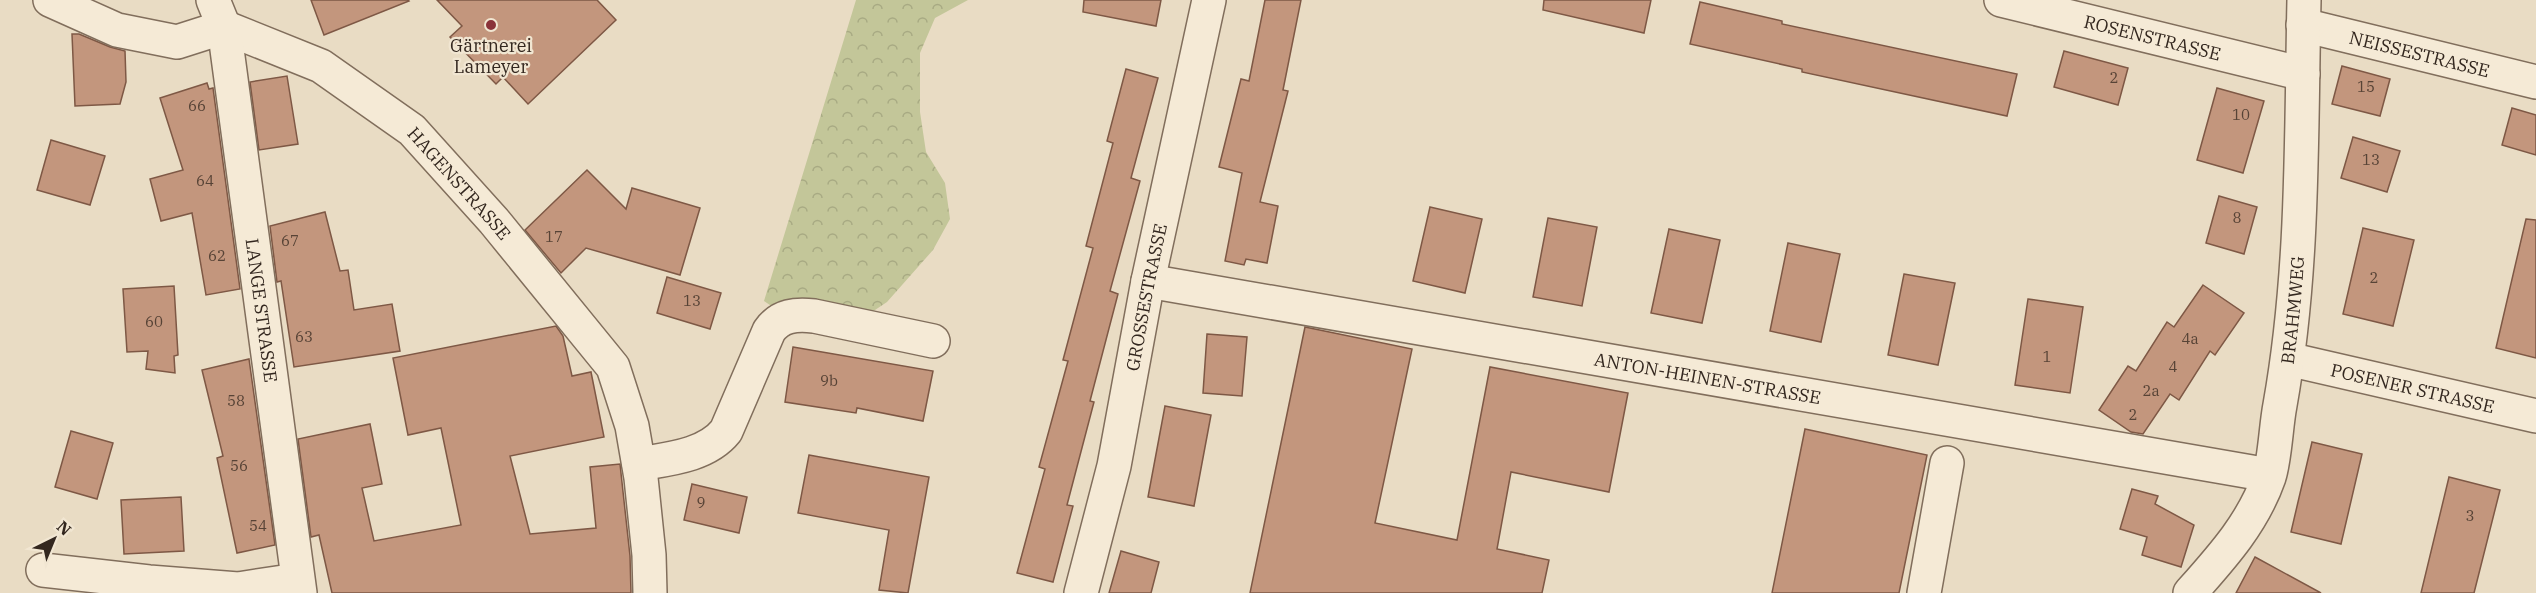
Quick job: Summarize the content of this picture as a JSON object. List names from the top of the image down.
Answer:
{
  "streets": {
    "street": [
      "ROSENSTRASSE",
      "NEISSESTRASSE",
      "HAGENSTRASSE",
      "GROSSESTRASSE",
      "LANGE STRASSE",
      "BRAHMWEG",
      "ANTON-HEINEN-STRASSE",
      "POSENER STRASSE"
    ]
  },
  "crossings": [
    ["ROSENSTRASSE", "BRAHMWEG"],
    ["NEISSESTRASSE", "BRAHMWEG"],
    ["HAGENSTRASSE", "LANGE STRASSE"],
    ["GROSSESTRASSE", "ANTON-HEINEN-STRASSE"],
    ["BRAHMWEG", "ANTON-HEINEN-STRASSE"],
    ["BRAHMWEG", "POSENER STRASSE"]
  ],
  "places": ["Gärtnerei Lameyer"],
  "house_numbers": [
    "2",
    "15",
    "66",
    "10",
    "13",
    "64",
    "8",
    "17",
    "67",
    "62",
    "2",
    "13",
    "60",
    "63",
    "4a",
    "1",
    "4",
    "9b",
    "2a",
    "58",
    "2",
    "56",
    "9",
    "3",
    "54"
  ],
  "north": "top right"
}
